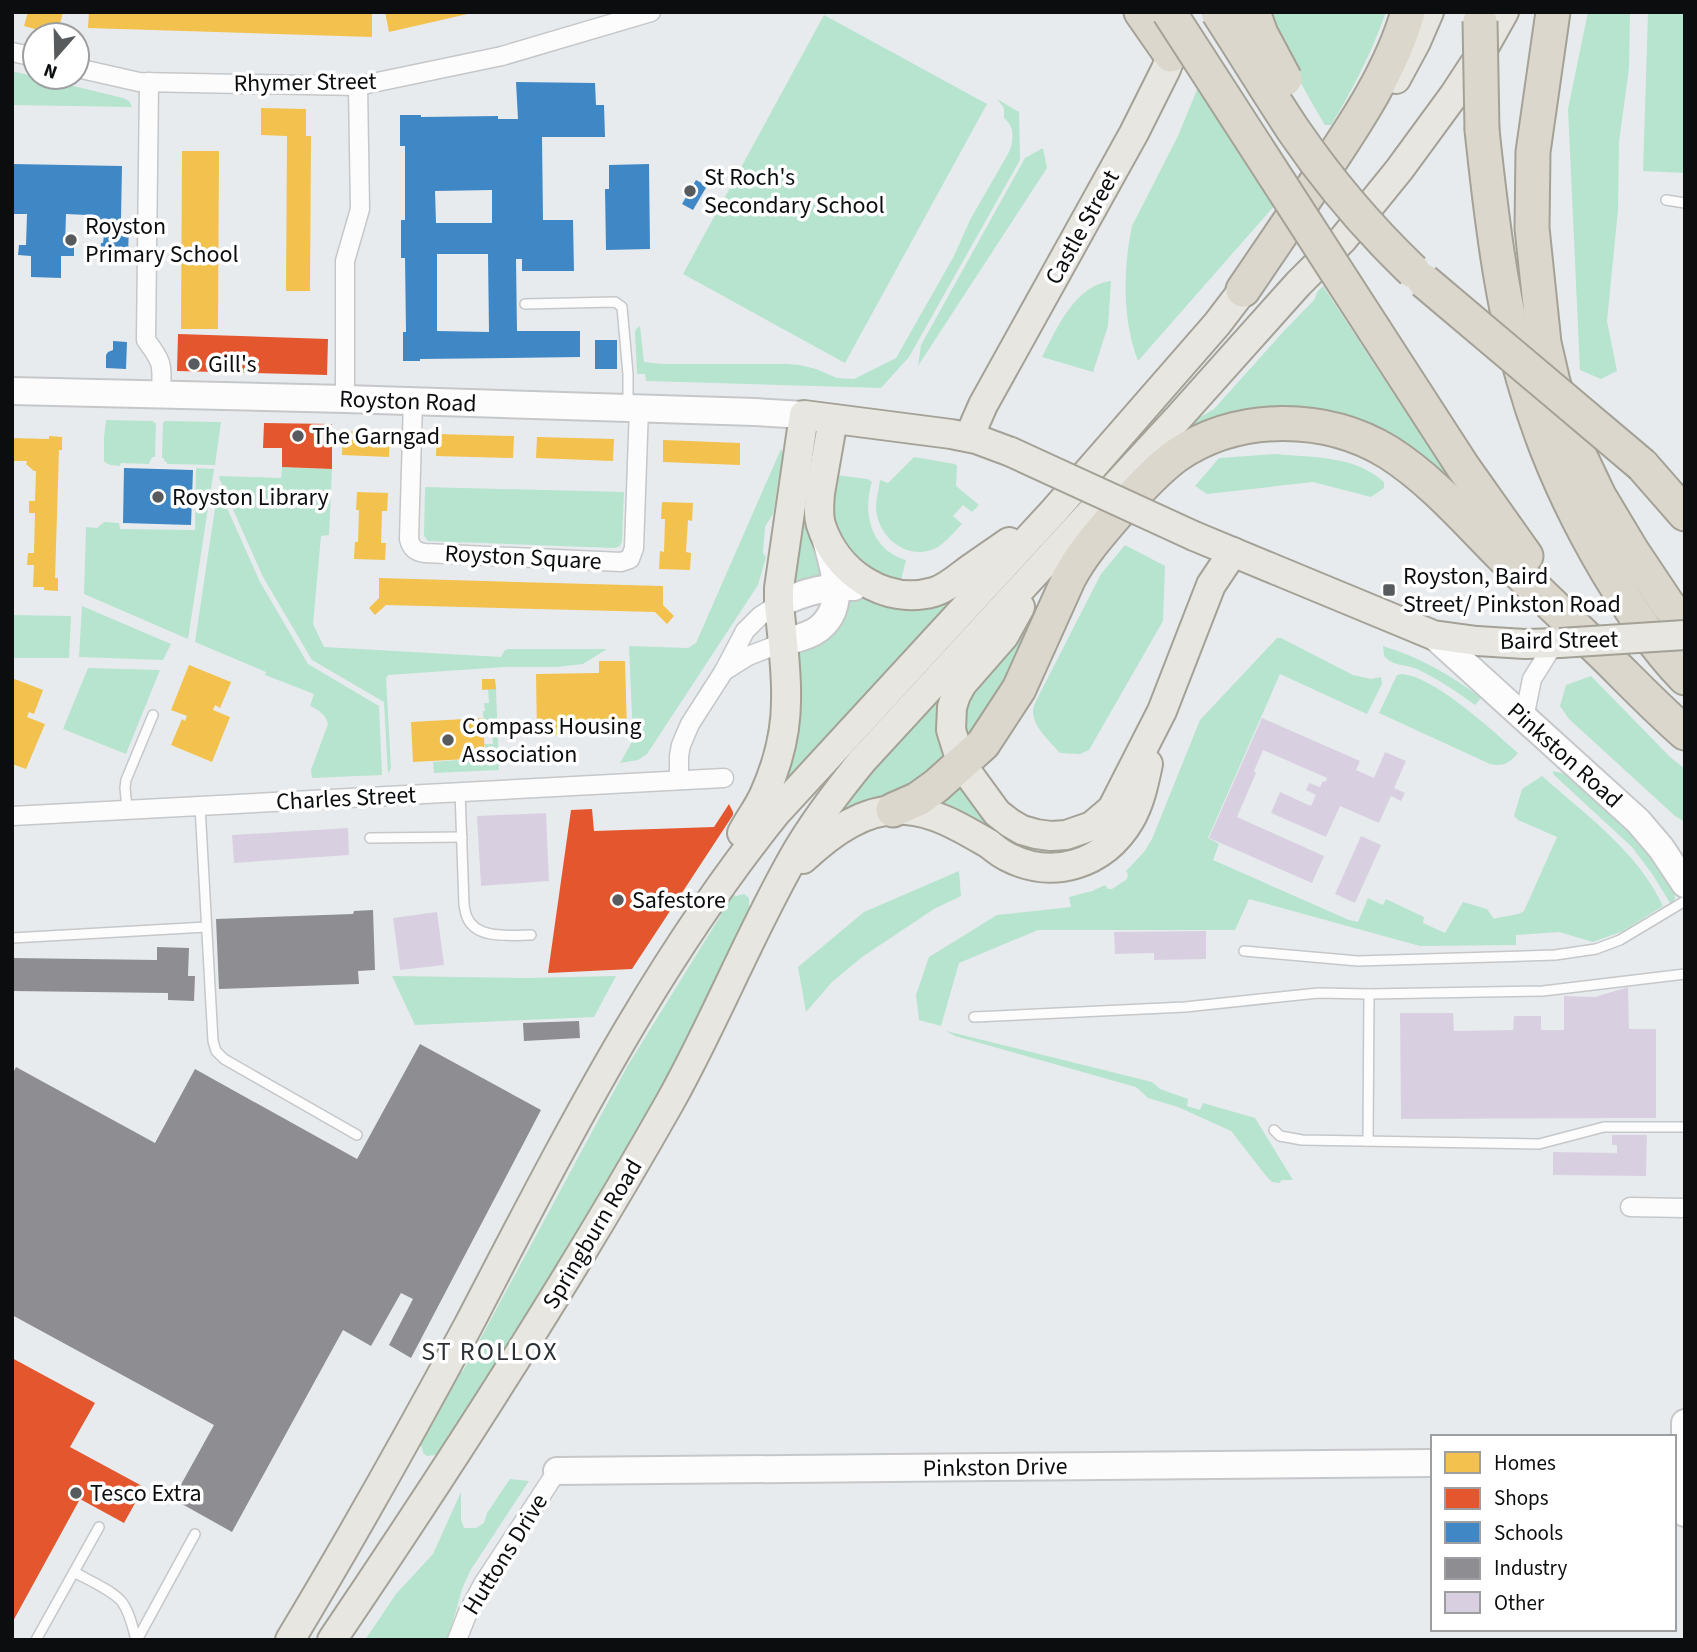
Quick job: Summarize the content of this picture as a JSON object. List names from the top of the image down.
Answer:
{
  "streets": {
    "main road": ["Castle Street", "Baird Street", "Springburn Road"],
    "street": [
      "Rhymer Street",
      "Royston Road",
      "Royston Square",
      "Pinkston Road",
      "Charles Street",
      "Pinkston Drive",
      "Huttons Drive"
    ]
  },
  "crossings": [
    ["Castle Street", "Baird Street"],
    ["Royston Road", "Royston Square"],
    ["Royston Road", "Baird Street"],
    ["Baird Street", "Pinkston Road"],
    ["Pinkston Drive", "Huttons Drive"]
  ],
  "districts": ["ST ROLLOX"],
  "places": {
    "other": [
      "St Roch's Secondary School",
      "Royston Primary School",
      "Gill's",
      "The Garngad",
      "Royston Library",
      "Compass Housing Association",
      "Safestore",
      "Tesco Extra"
    ],
    "transit": ["Royston, Baird Street/ Pinkston Road"]
  },
  "legend": [
    "Homes",
    "Shops",
    "Schools",
    "Industry",
    "Other"
  ],
  "north": "bottom"
}
